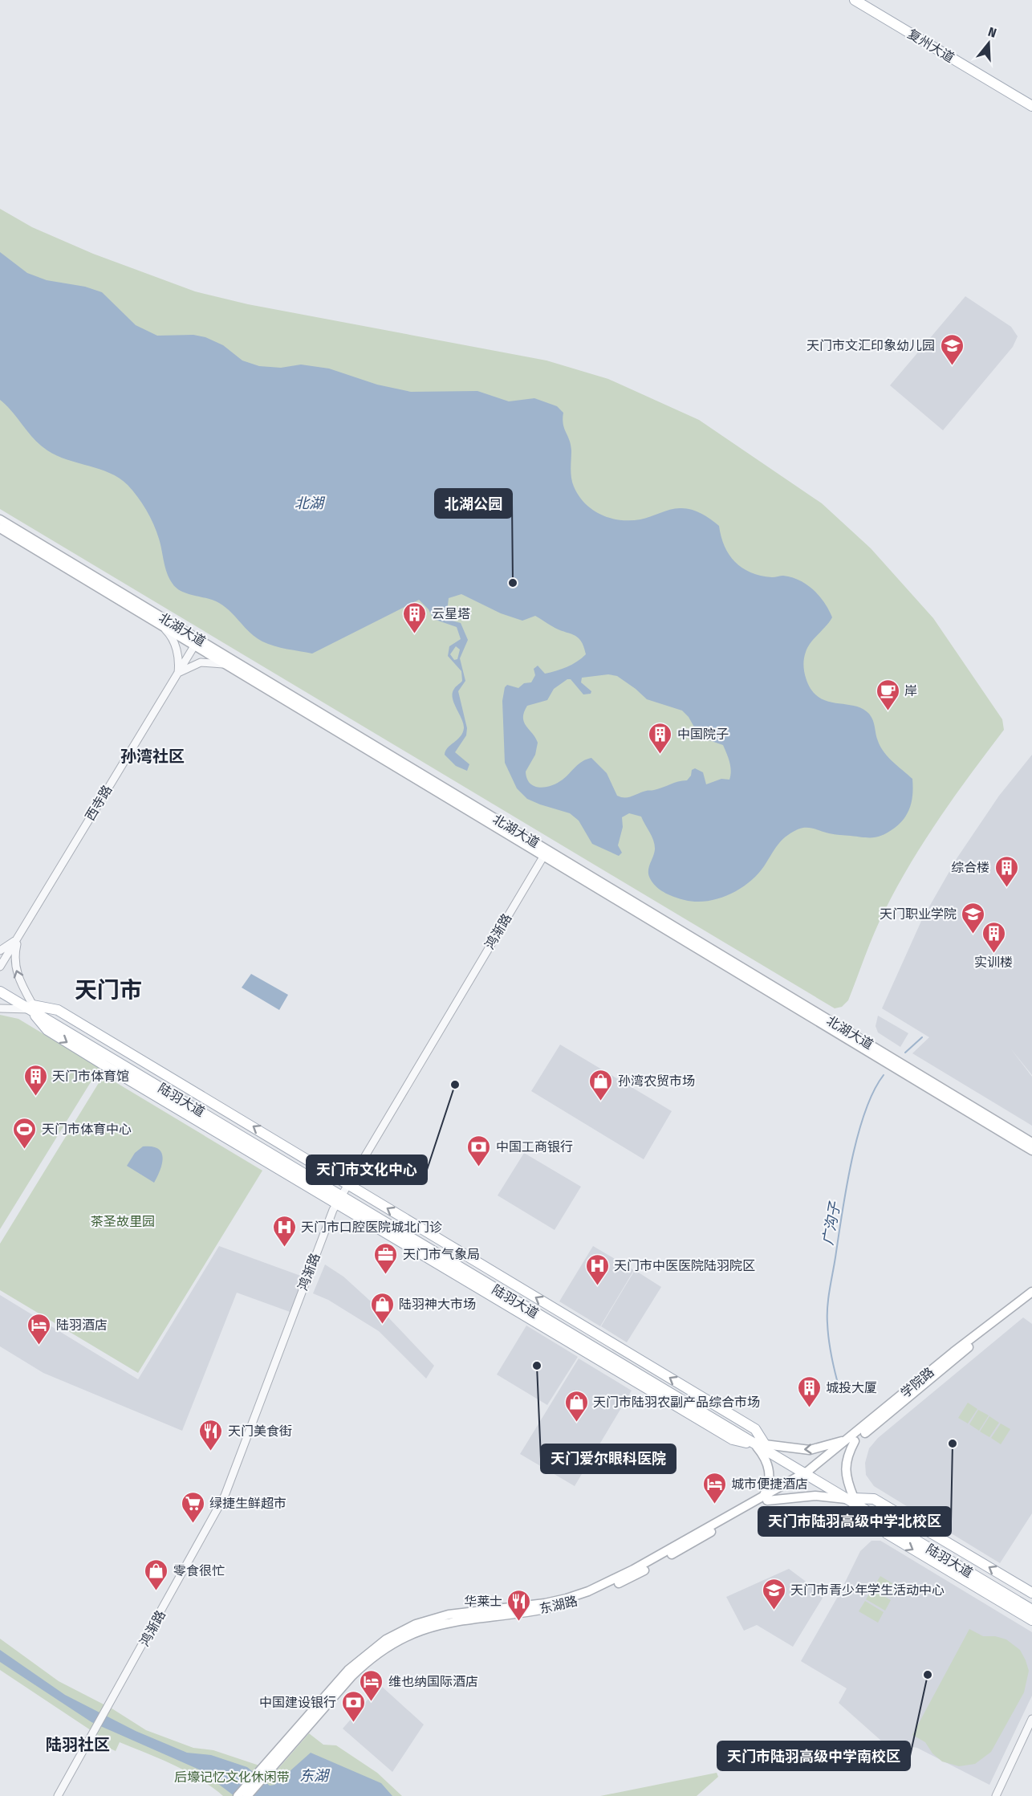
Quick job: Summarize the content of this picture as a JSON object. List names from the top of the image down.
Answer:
{
  "streets": {
    "main road": [
      "复州大道",
      "北湖大道",
      "陆羽大道",
      "学院路",
      "东湖路"
    ],
    "street": ["西寺路", "鸿渐路"]
  },
  "crossings": [
    ["北湖大道", "西寺路"],
    ["北湖大道", "鸿渐路"],
    ["鸿渐路", "陆羽大道"],
    ["陆羽大道", "学院路"],
    ["陆羽大道", "东湖路"],
    ["学院路", "东湖路"]
  ],
  "districts": ["孙湾社区", "天门市", "陆羽社区"],
  "water": ["北湖", "广沟子", "东湖"],
  "parks": ["茶圣故里园", "后壕记忆文化休闲带"],
  "places": {
    "school or university": ["天门市文汇印象幼儿园", "天门职业学院", "天门市青少年学生活动中心"],
    "other": [
      "北湖公园",
      "天门市文化中心",
      "天门爱尔眼科医院",
      "天门市陆羽高级中学北校区",
      "天门市陆羽高级中学南校区"
    ],
    "building": [
      "云星塔",
      "中国院子",
      "综合楼",
      "实训楼",
      "天门市体育馆",
      "城投大厦"
    ],
    "cafe": ["岸"],
    "shop": [
      "孙湾农贸市场",
      "陆羽神大市场",
      "天门市陆羽农副产品综合市场",
      "零食很忙"
    ],
    "sports": ["天门市体育中心"],
    "bank": ["中国工商银行", "中国建设银行"],
    "hospital": ["天门市口腔医院城北门诊", "天门市中医医院陆羽院区"],
    "office": ["天门市气象局"],
    "hotel": ["陆羽酒店", "城市便捷酒店", "维也纳国际酒店"],
    "restaurant": ["天门美食街", "华莱士"],
    "supermarket": ["绿捷生鲜超市"]
  },
  "north": "top"
}
